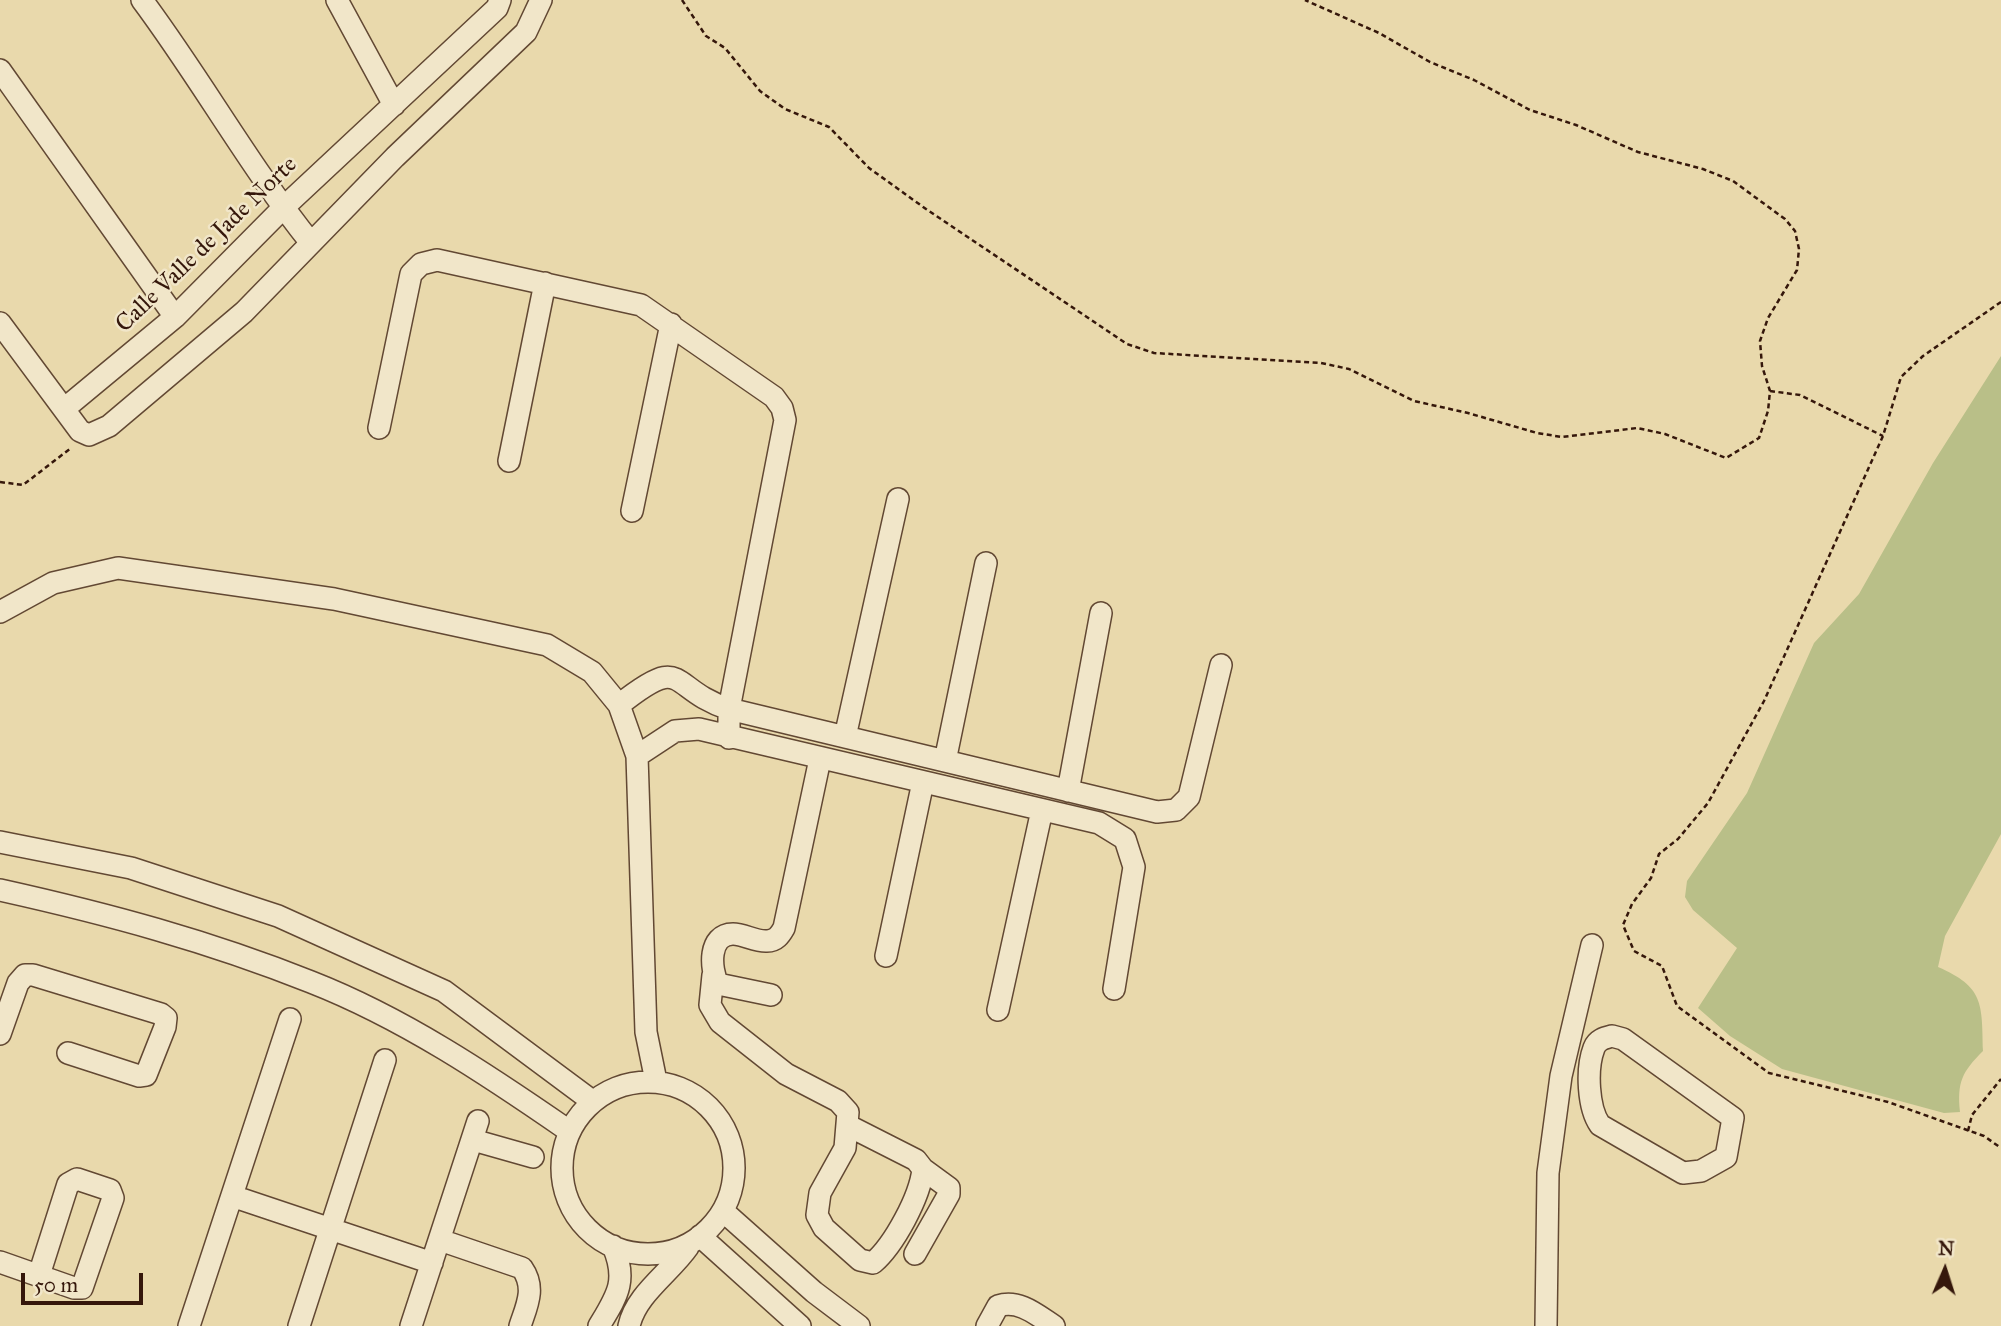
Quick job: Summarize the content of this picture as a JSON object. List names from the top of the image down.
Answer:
{
  "streets": {
    "street": ["Calle Valle de Jade Norte"]
  },
  "scale_bar": "50 m",
  "north": "top"
}
